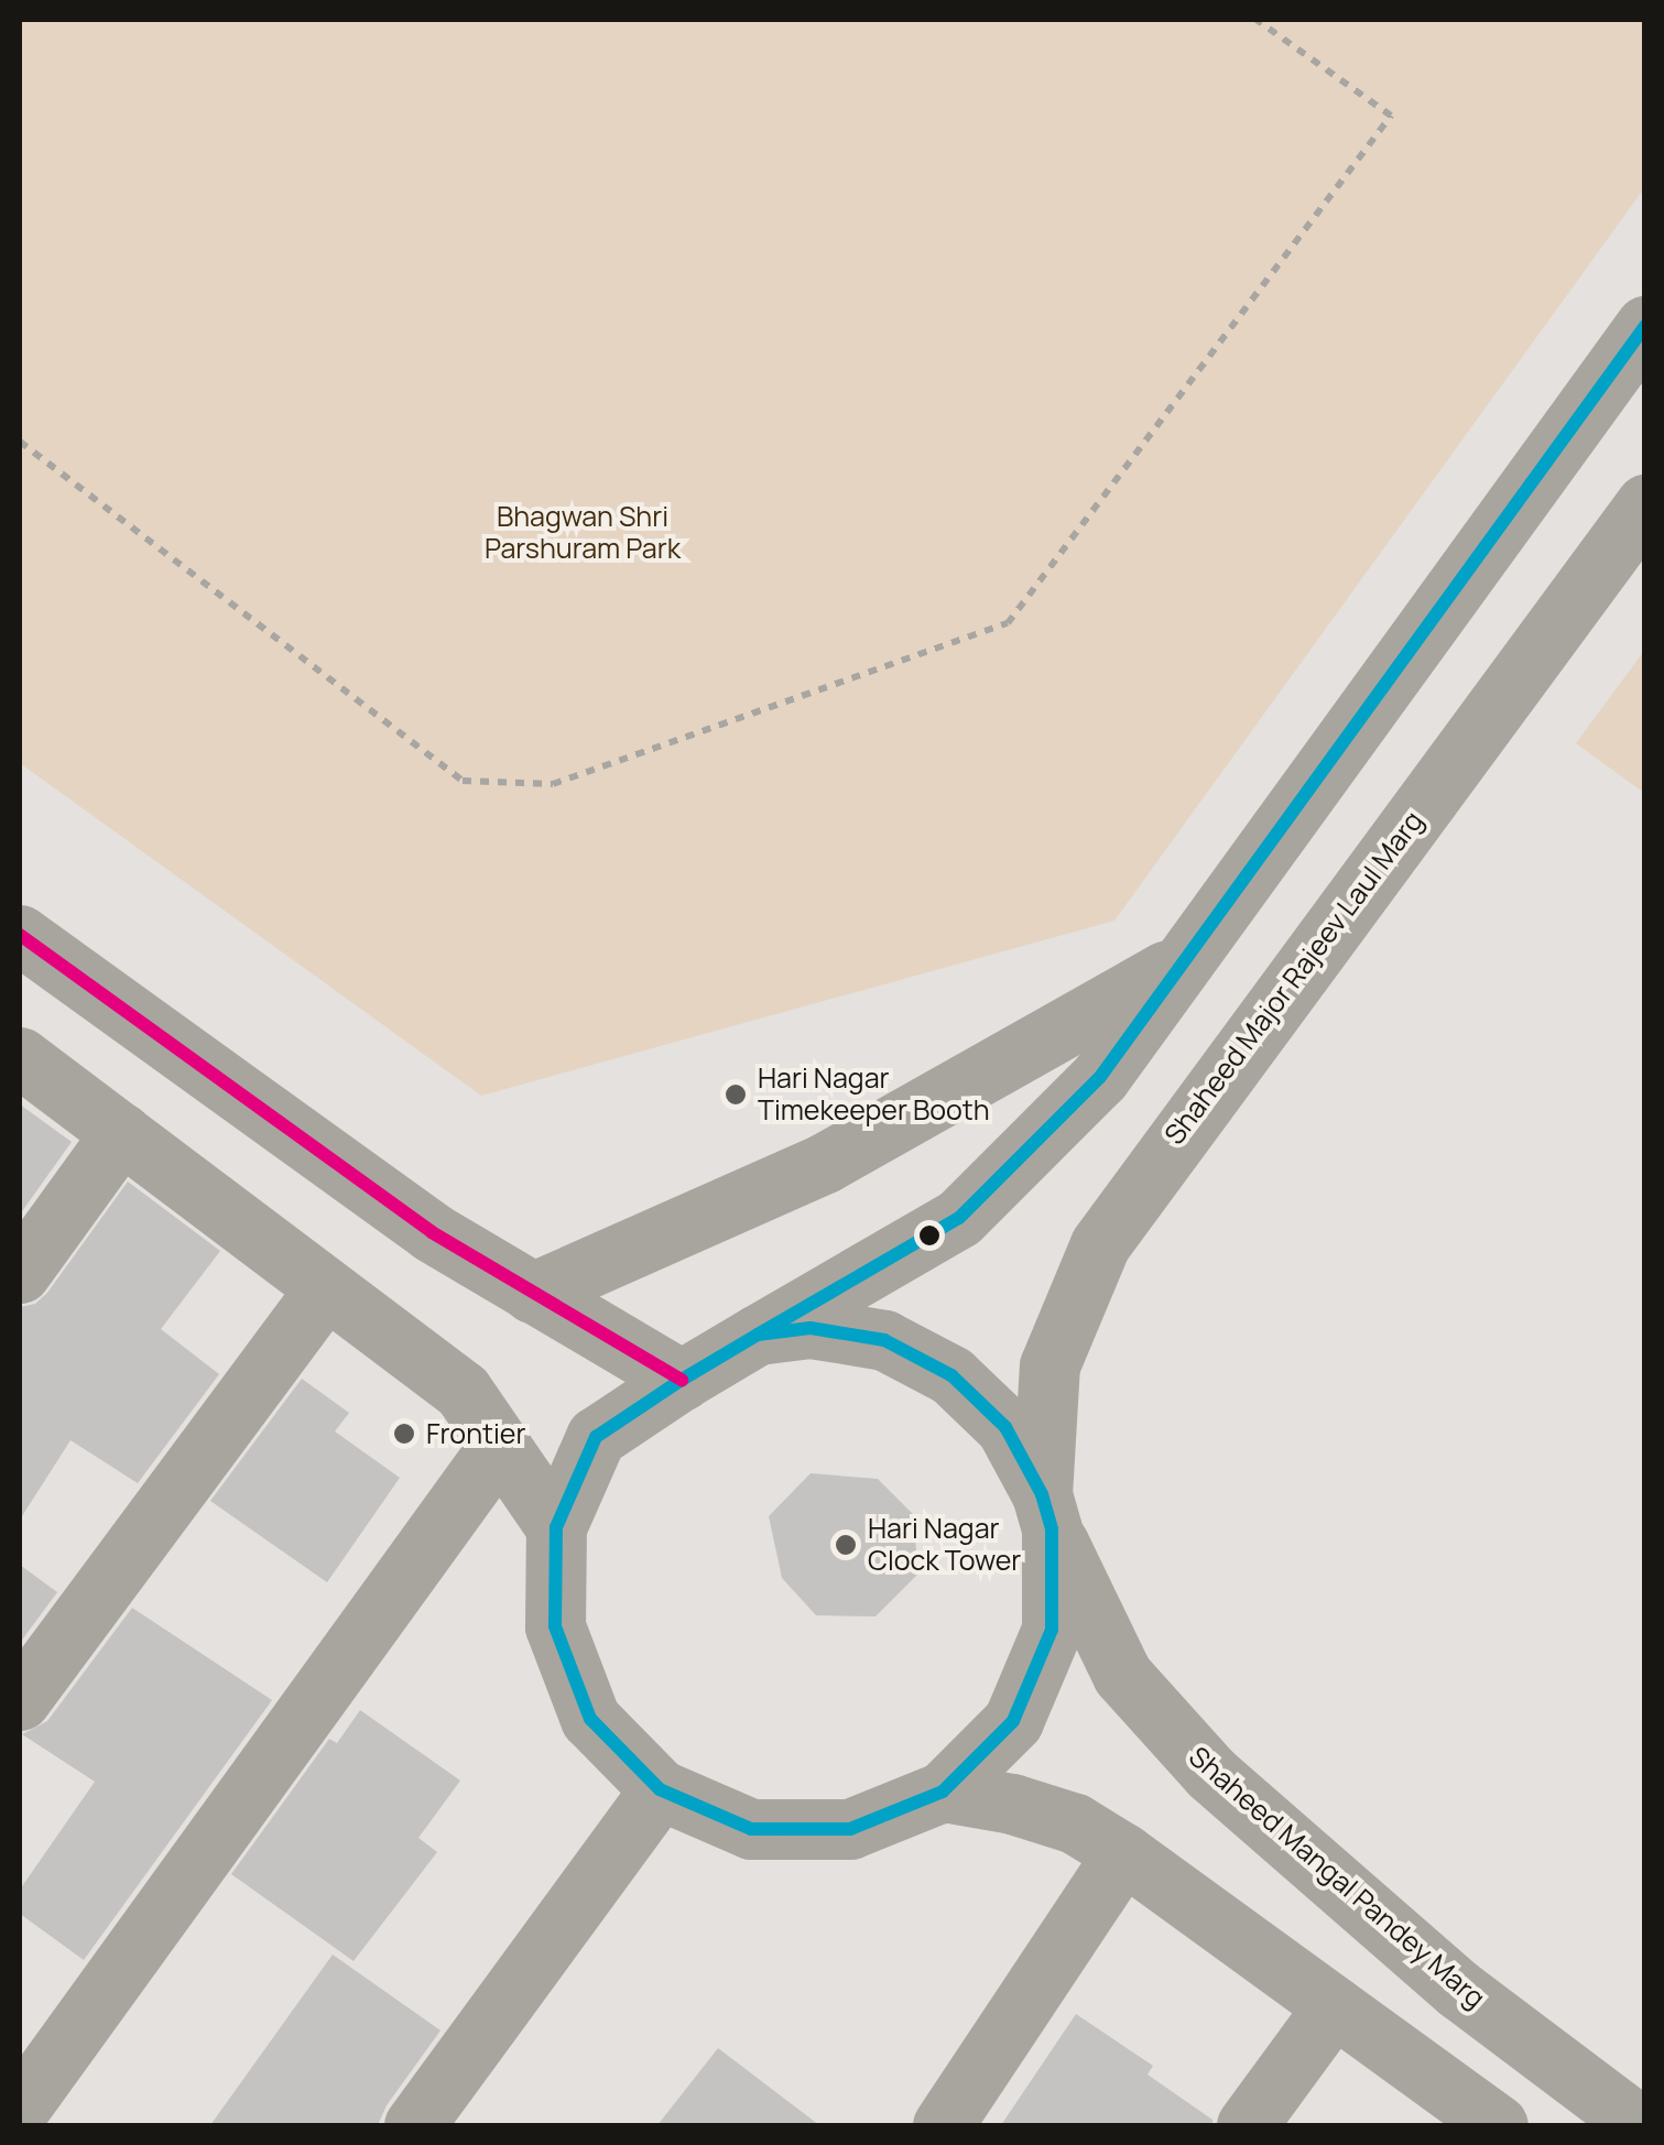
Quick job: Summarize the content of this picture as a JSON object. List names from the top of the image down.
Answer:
{
  "streets": {
    "street": ["Shaheed Major Rajeev Laul Marg", "Shaheed Mangal Pandey Marg"]
  },
  "crossings": [
    ["Shaheed Major Rajeev Laul Marg", "Shaheed Mangal Pandey Marg"]
  ],
  "parks": ["Bhagwan Shri Parshuram Park"],
  "places": ["Hari Nagar Timekeeper Booth", "Frontier", "Hari Nagar Clock Tower"]
}
